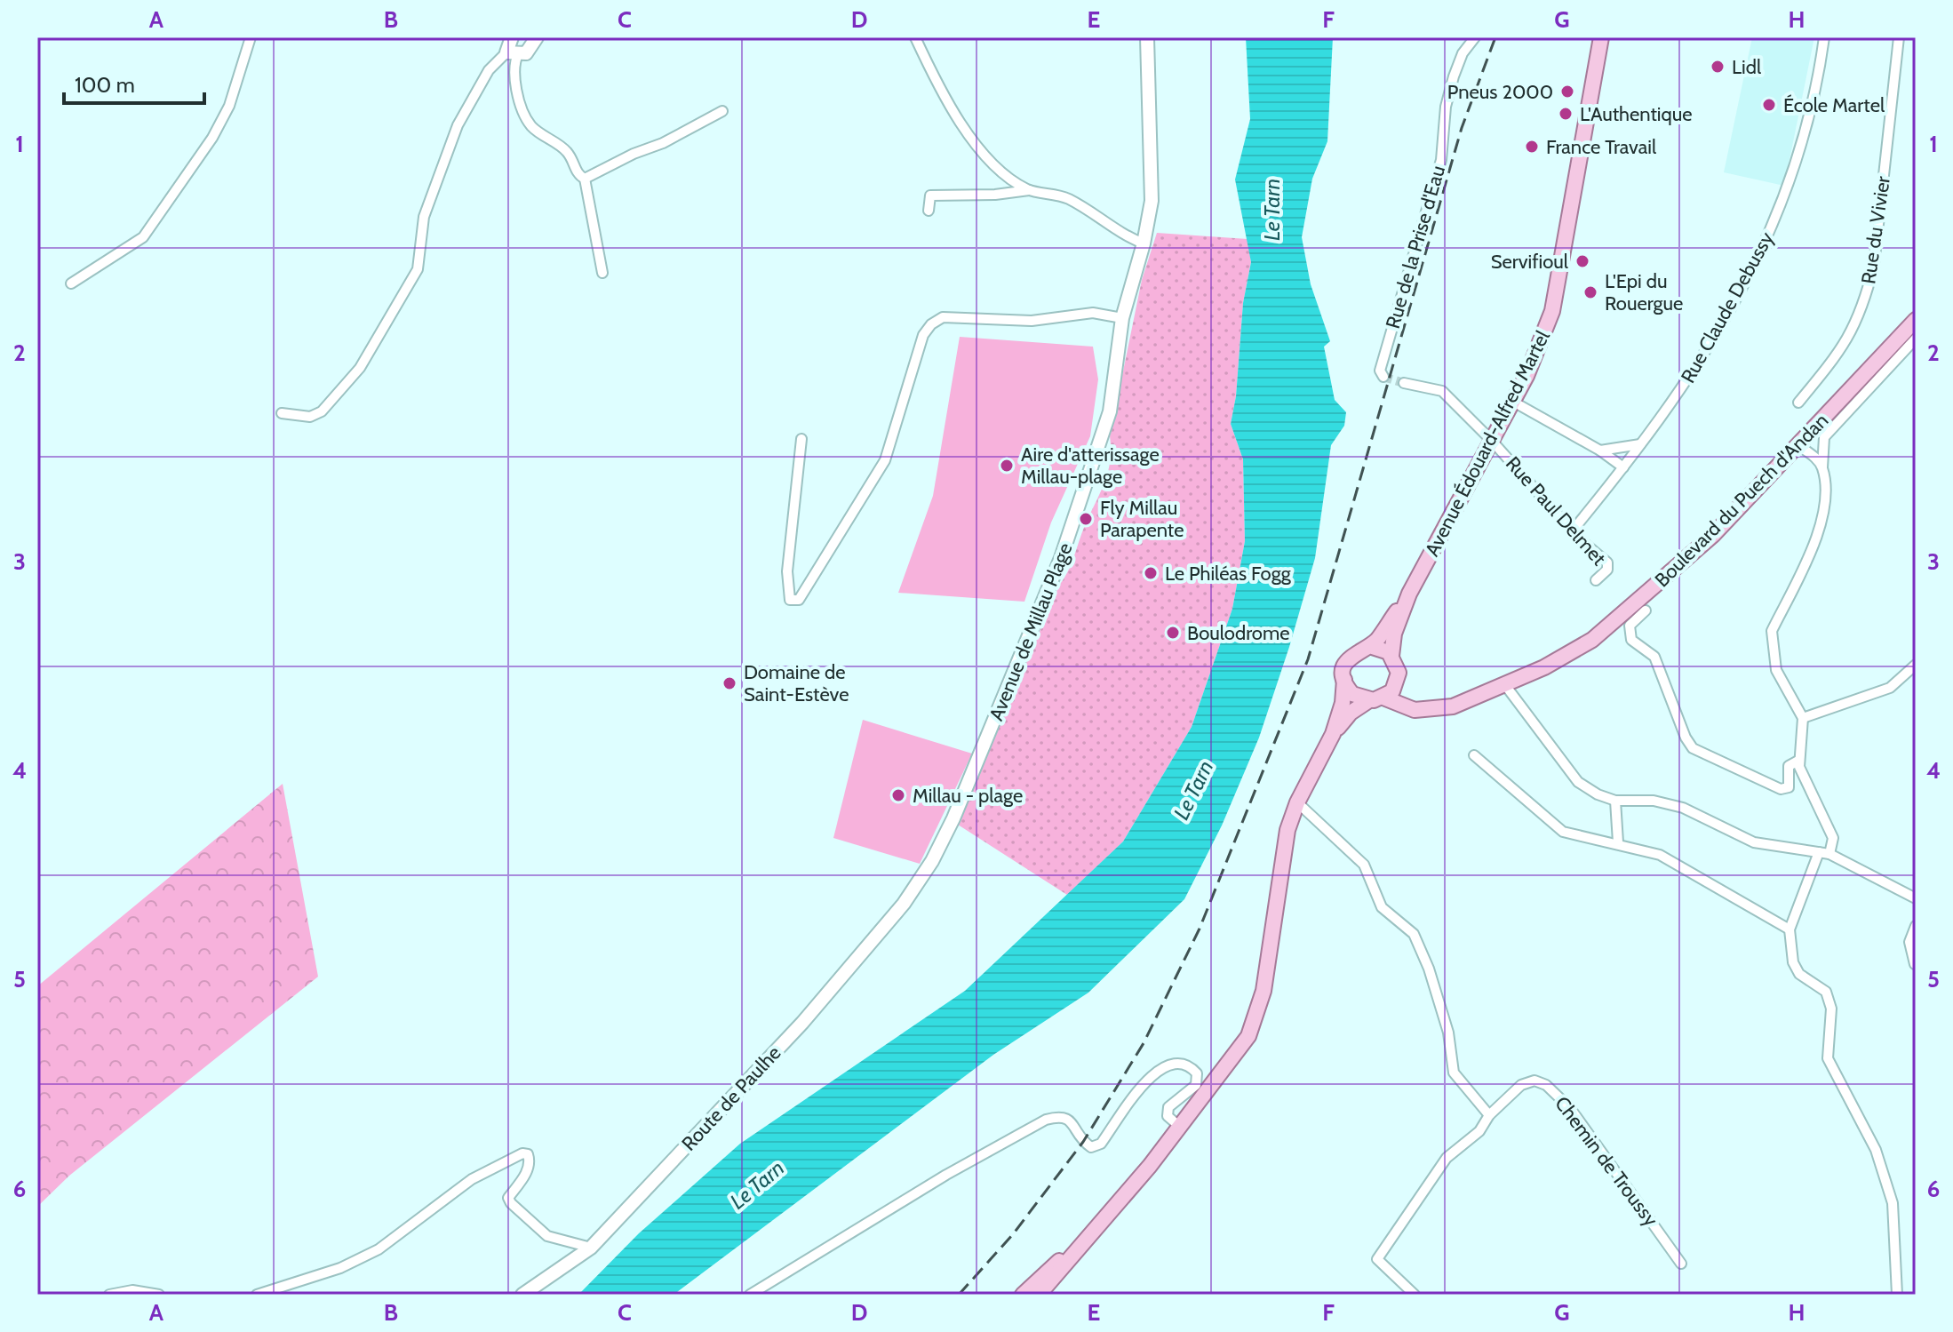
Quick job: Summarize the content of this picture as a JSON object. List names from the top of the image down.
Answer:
{
  "streets": {
    "main road": ["Avenue Édouard-Alfred Martel", "Boulevard du Puech d'Andan"],
    "street": [
      "Rue du Vivier",
      "Rue de la Prise d'Eau",
      "Rue Claude Debussy",
      "Rue Paul Delmet",
      "Avenue de Millau Plage",
      "Route de Paulhe",
      "Chemin de Troussy"
    ]
  },
  "crossings": [
    ["Rue Claude Debussy", "Rue Paul Delmet"],
    ["Avenue Édouard-Alfred Martel", "Rue Paul Delmet"],
    ["Avenue de Millau Plage", "Route de Paulhe"]
  ],
  "water": ["Le Tarn"],
  "places": [
    "Lidl",
    "Pneus 2000",
    "École Martel",
    "L'Authentique",
    "France Travail",
    "Servifioul",
    "L'Epi du Rouergue",
    "Aire d'atterissage Millau-plage",
    "Fly Millau Parapente",
    "Le Philéas Fogg",
    "Boulodrome",
    "Domaine de Saint-Estève",
    "Millau - plage"
  ],
  "scale_bar": "100 m",
  "grid": {
    "columns": [
      "A",
      "B",
      "C",
      "D",
      "E",
      "F",
      "G",
      "H"
    ],
    "rows": [
      "1",
      "2",
      "3",
      "4",
      "5",
      "6"
    ]
  }
}
